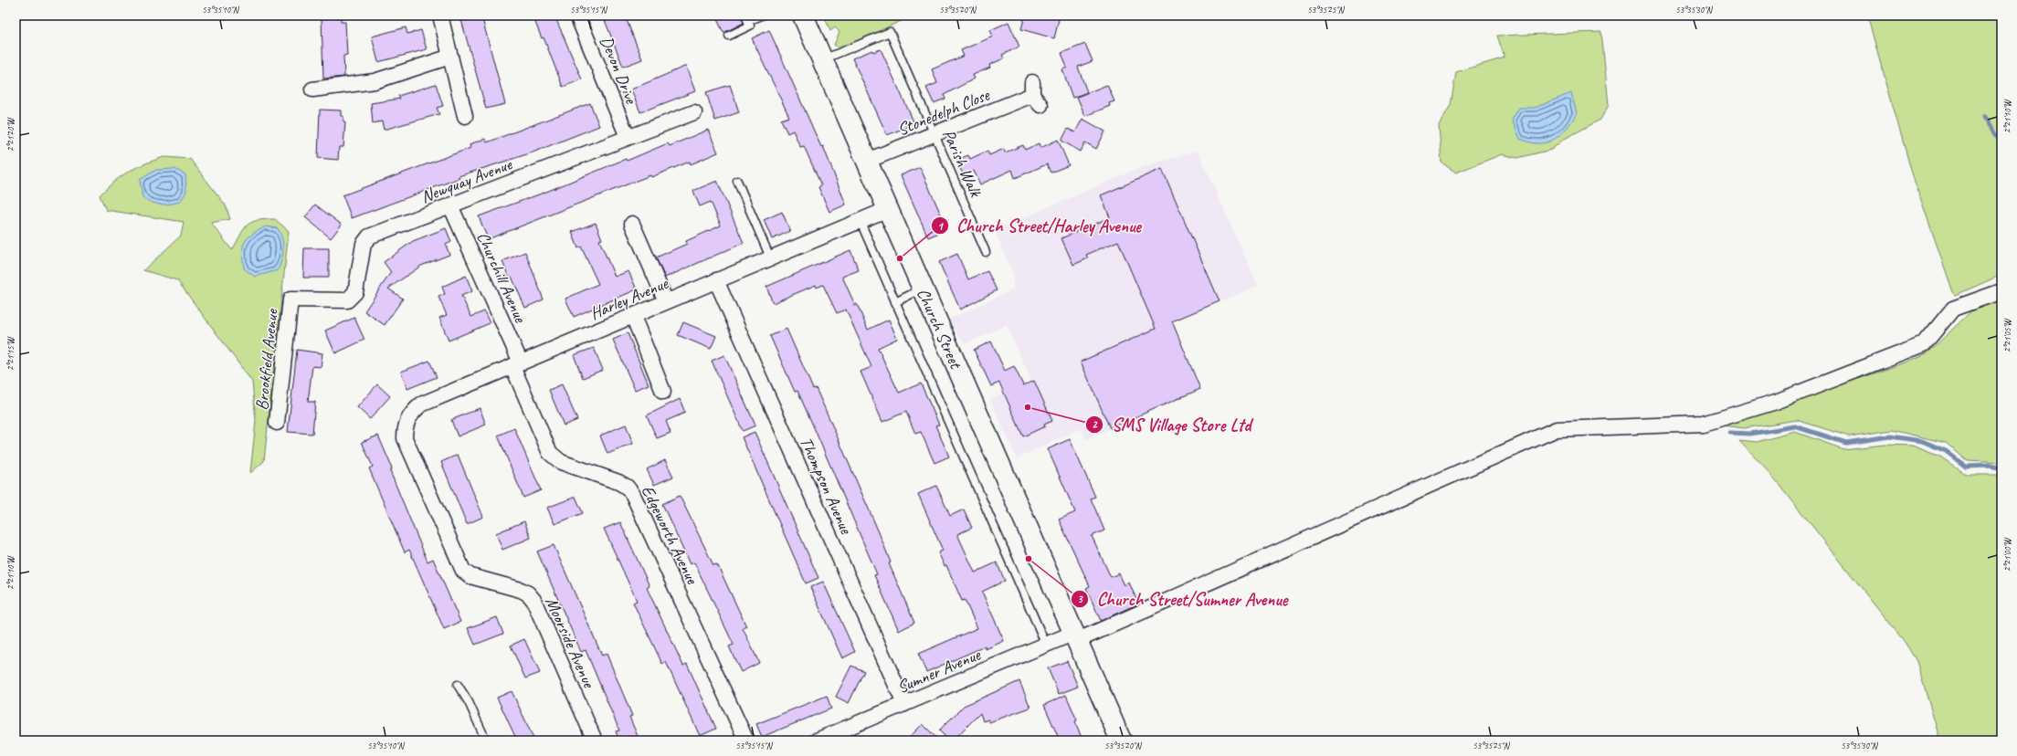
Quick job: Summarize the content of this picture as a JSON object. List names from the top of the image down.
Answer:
{
  "streets": {
    "main road": ["Church Street"],
    "street": [
      "Devon Drive",
      "Stonedelph Close",
      "Newquay Avenue",
      "Churchill Avenue",
      "Harley Avenue",
      "Brookfield Avenue",
      "Thompson Avenue",
      "Edgeworth Avenue",
      "Moorside Avenue",
      "Sumner Avenue"
    ],
    "lane": ["Parish Walk"]
  },
  "crossings": [
    ["Devon Drive", "Newquay Avenue"],
    ["Stonedelph Close", "Parish Walk"],
    ["Stonedelph Close", "Church Street"],
    ["Parish Walk", "Church Street"],
    ["Newquay Avenue", "Churchill Avenue"],
    ["Newquay Avenue", "Brookfield Avenue"],
    ["Churchill Avenue", "Harley Avenue"],
    ["Churchill Avenue", "Edgeworth Avenue"],
    ["Harley Avenue", "Church Street"],
    ["Harley Avenue", "Thompson Avenue"],
    ["Harley Avenue", "Edgeworth Avenue"],
    ["Harley Avenue", "Moorside Avenue"],
    ["Church Street", "Sumner Avenue"],
    ["Thompson Avenue", "Sumner Avenue"]
  ],
  "places": ["Church Street/Harley Avenue", "SMS Village Store Ltd", "Church Street/Sumner Avenue"],
  "coordinates": [
    "53°35'10\"N",
    "53°35'15\"N",
    "53°35'20\"N",
    "53°35'25\"N",
    "53°35'30\"N",
    "2°21'10\"W",
    "2°21'20\"W",
    "2°21'05\"W",
    "2°21'15\"W",
    "2°21'00\"W"
  ]
}
